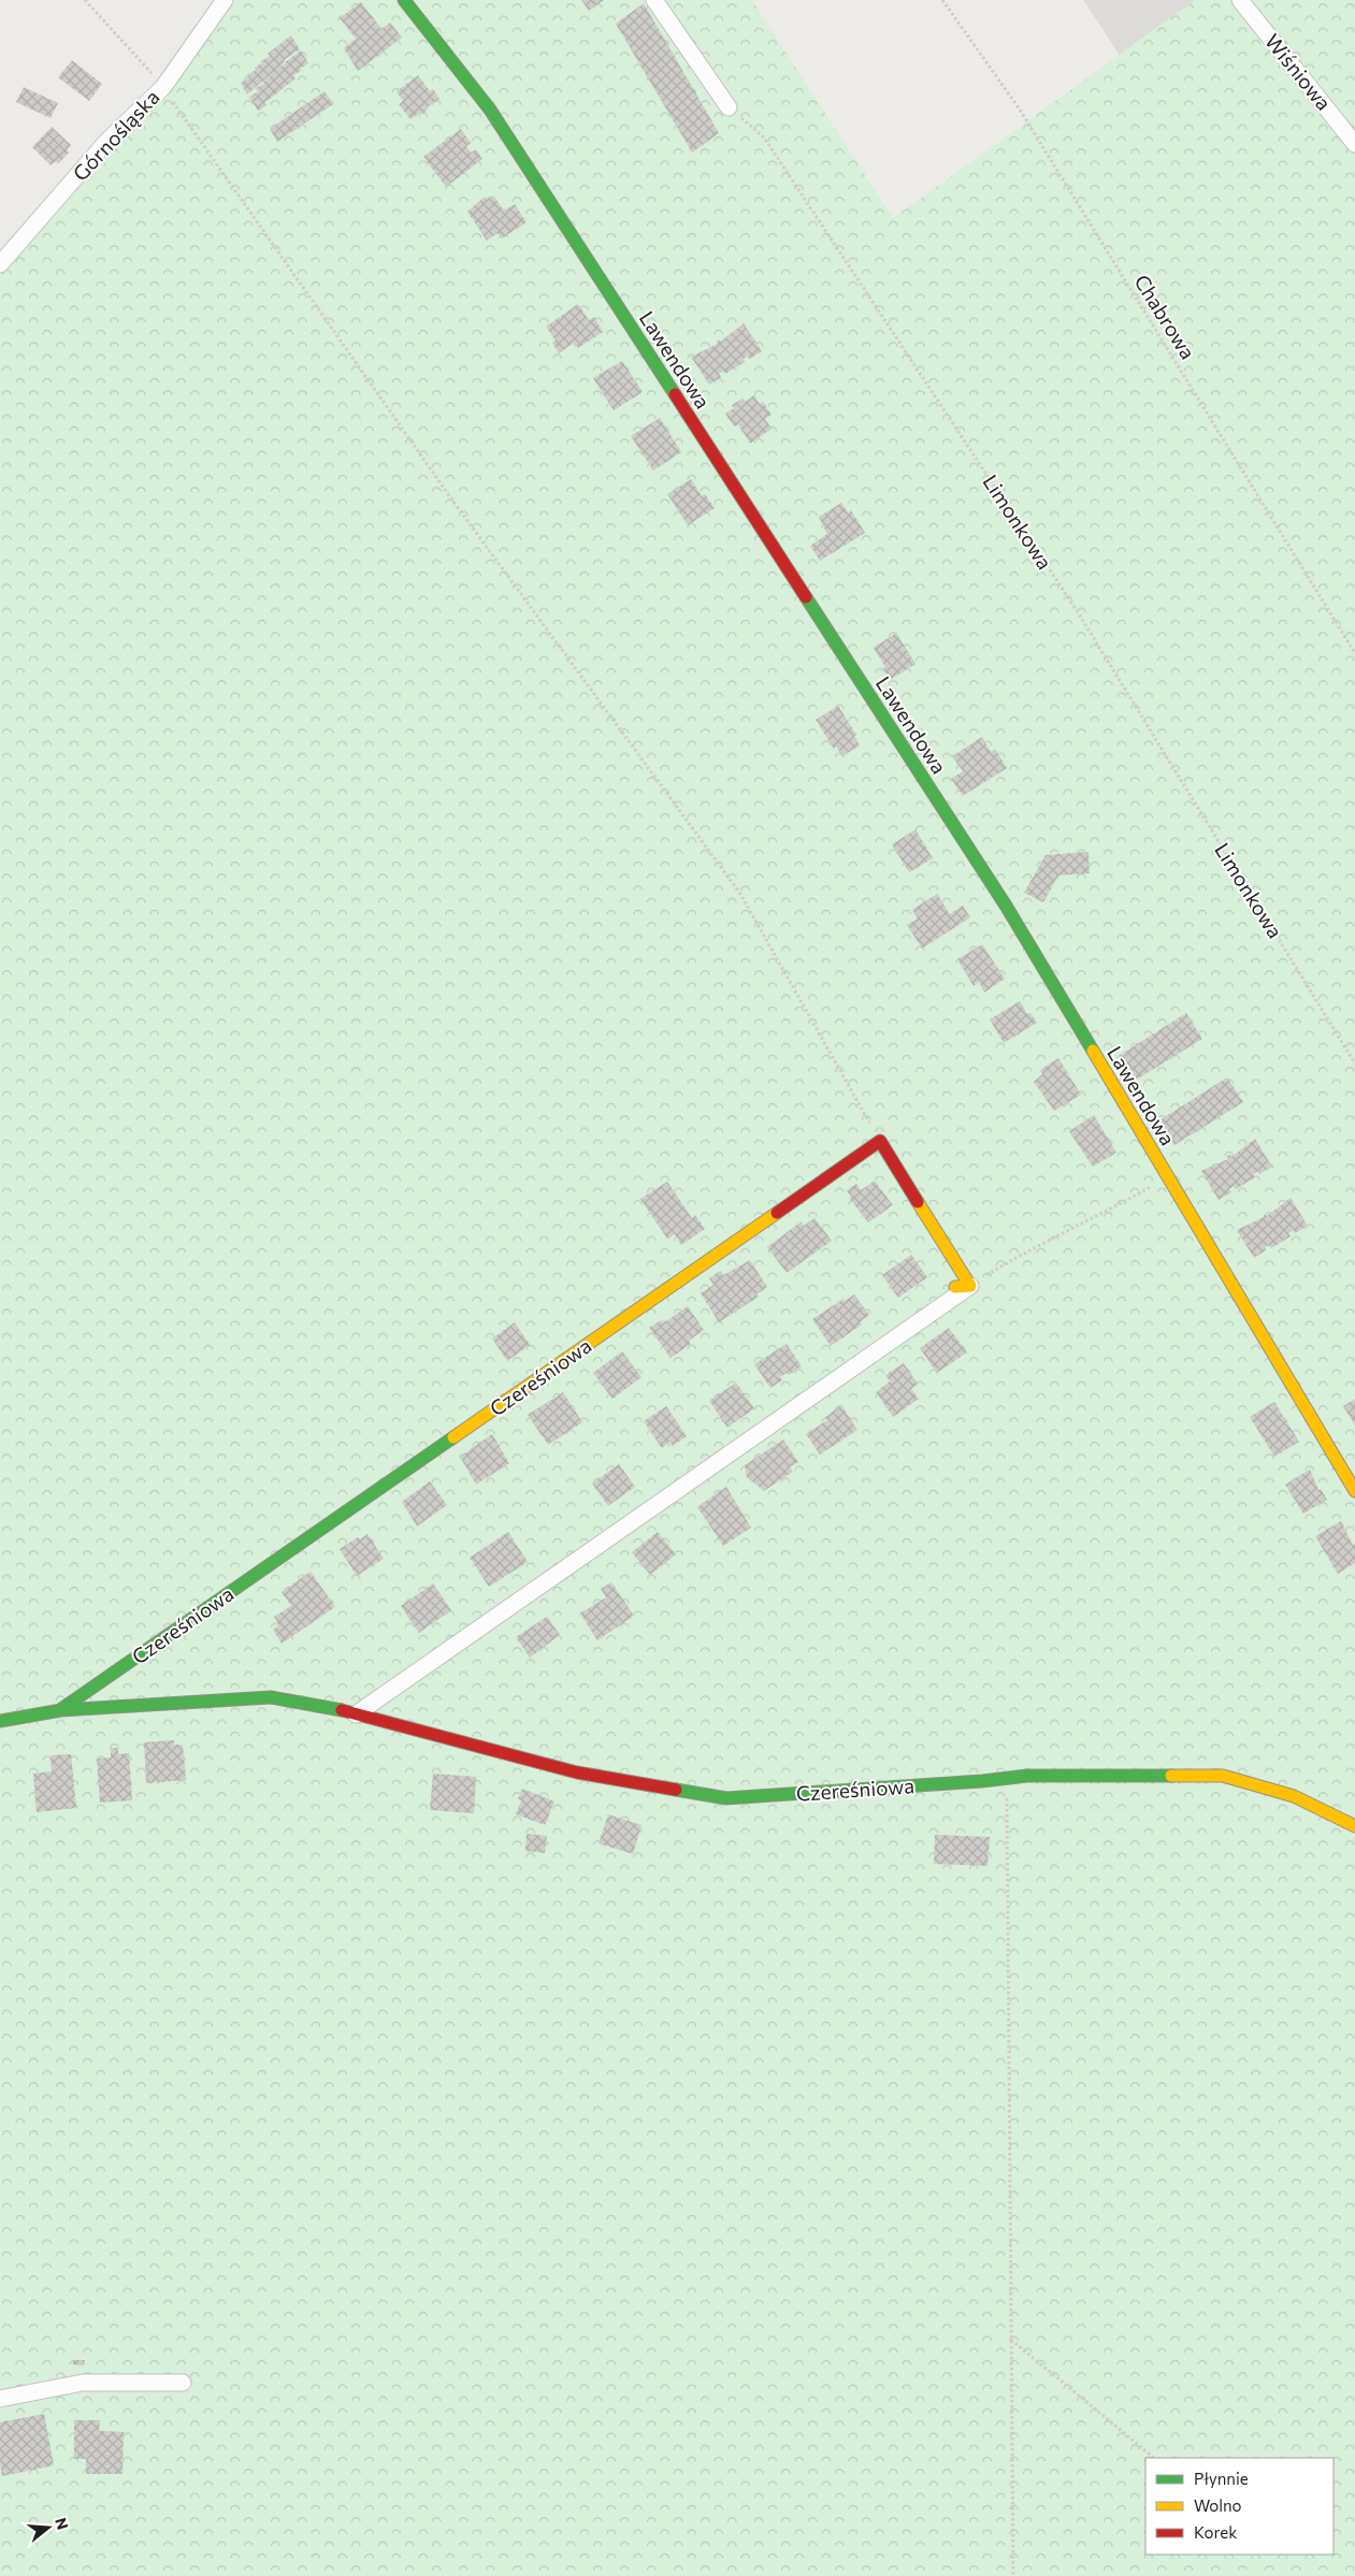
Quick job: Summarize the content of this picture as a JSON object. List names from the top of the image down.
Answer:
{
  "streets": {
    "street": [
      "Wiśniowa",
      "Górnośląska",
      "Lawendowa",
      "Czereśniowa"
    ],
    "path": ["Chabrowa", "Limonkowa"]
  },
  "legend": ["Płynnie", "Wolno", "Korek"],
  "north": "right"
}
